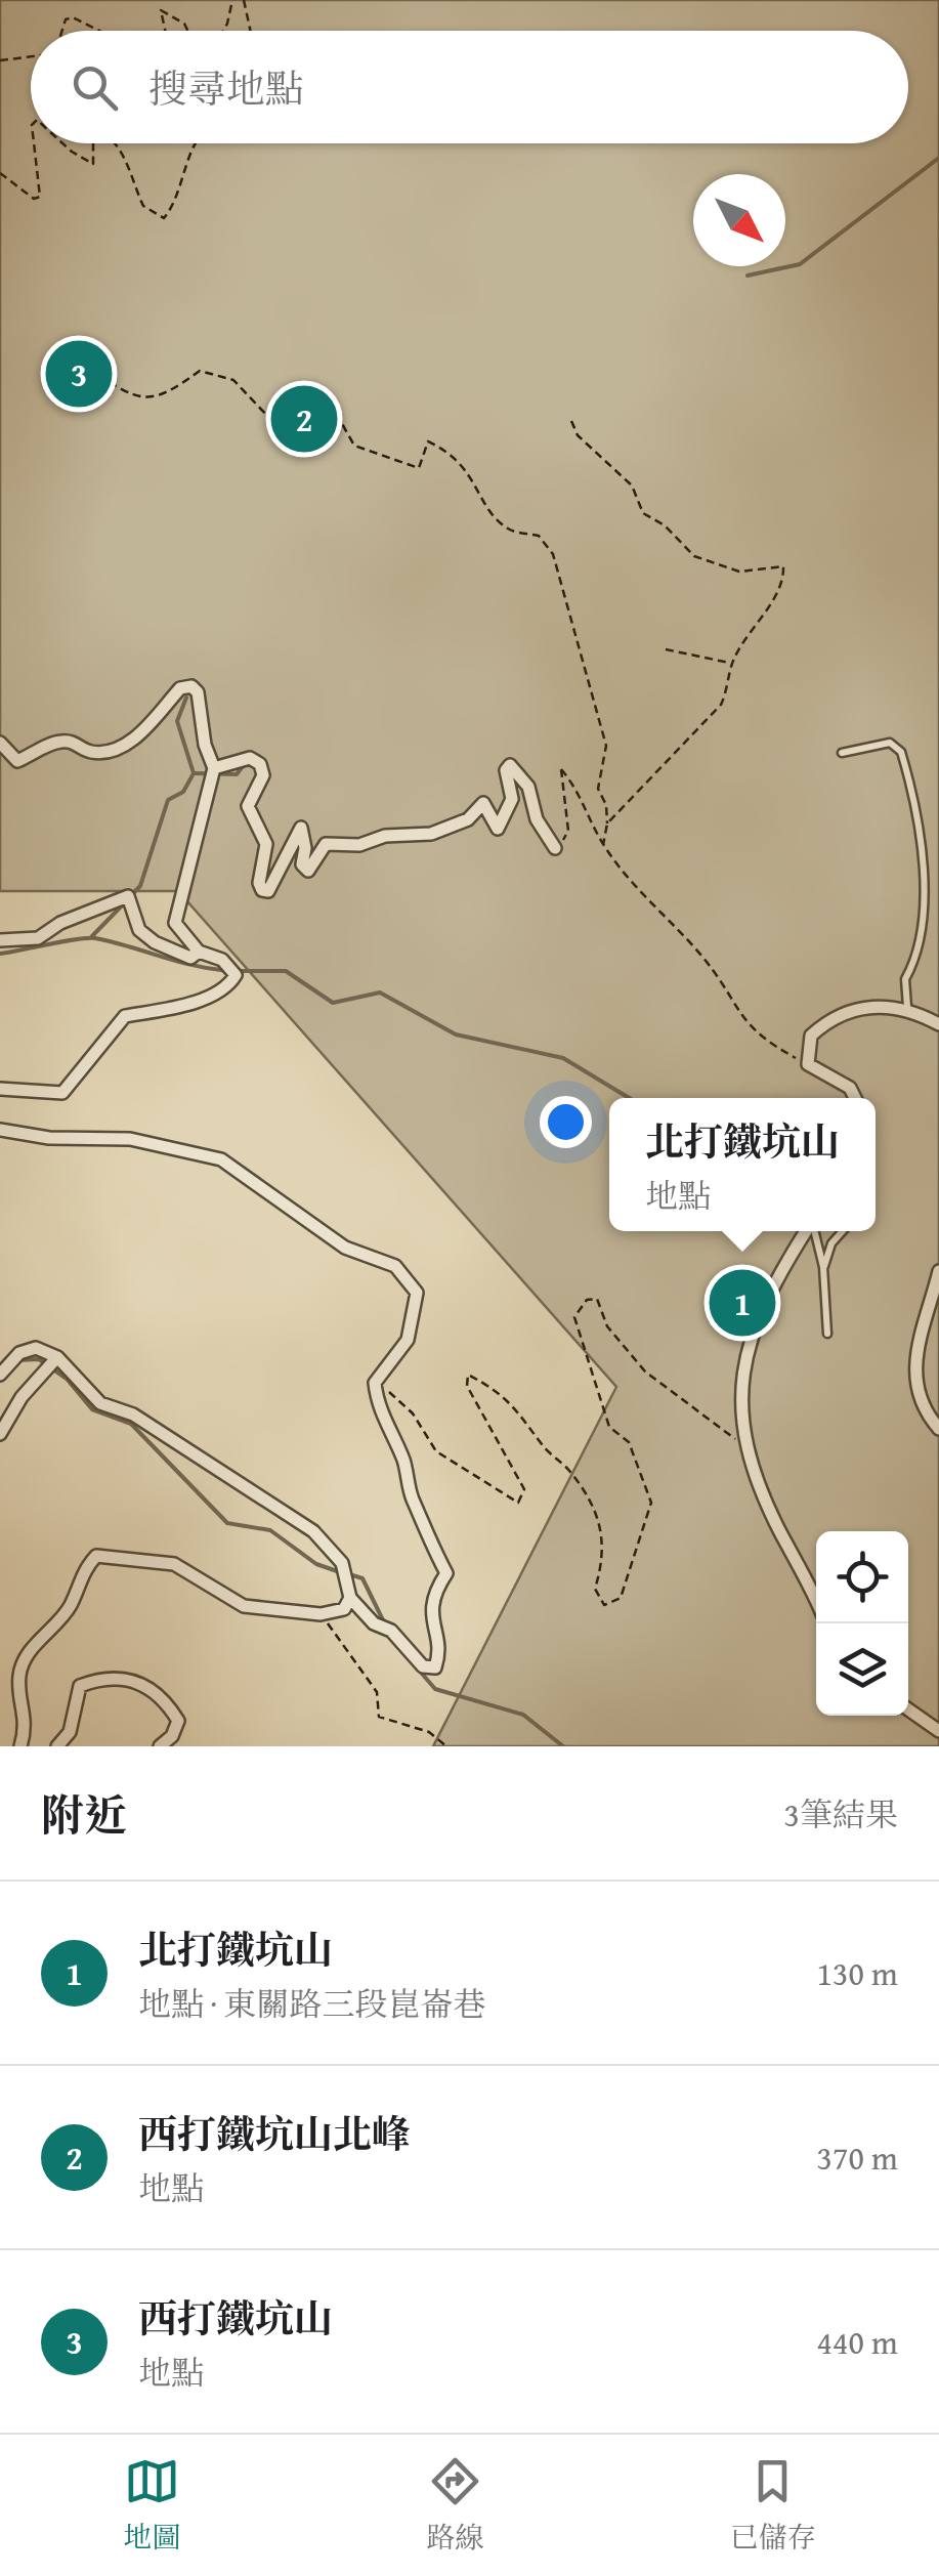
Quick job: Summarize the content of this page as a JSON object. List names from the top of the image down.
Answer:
{
  "north": "bottom right",
  "page": {
    "search": "搜尋地點",
    "pins": ["3", "2", "1"],
    "popup": ["北打鐵坑山", "地點"],
    "heading": ["附近", "3筆結果"],
    "list": [
      {
        "mark": "1",
        "name": "北打鐵坑山",
        "note": "地點 · 東關路三段崑崙巷",
        "value": "130 m"
      },
      {
        "mark": "2",
        "name": "西打鐵坑山北峰",
        "note": "地點",
        "value": "370 m"
      },
      {
        "mark": "3",
        "name": "西打鐵坑山",
        "note": "地點",
        "value": "440 m"
      }
    ],
    "nav": ["地圖", "路線", "已儲存"]
  }
}
